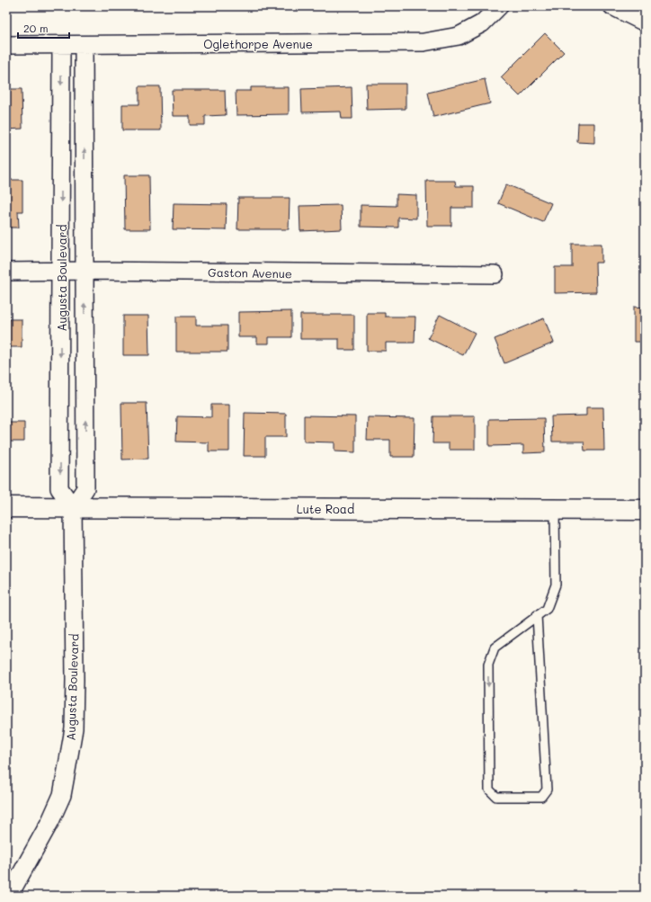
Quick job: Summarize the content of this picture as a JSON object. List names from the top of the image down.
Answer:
{
  "streets": {
    "street": [
      "Oglethorpe Avenue",
      "Gaston Avenue",
      "Augusta Boulevard",
      "Lute Road"
    ]
  },
  "crossings": [
    ["Oglethorpe Avenue", "Augusta Boulevard"],
    ["Gaston Avenue", "Augusta Boulevard"],
    ["Augusta Boulevard", "Lute Road"]
  ],
  "scale_bar": "20 m"
}
